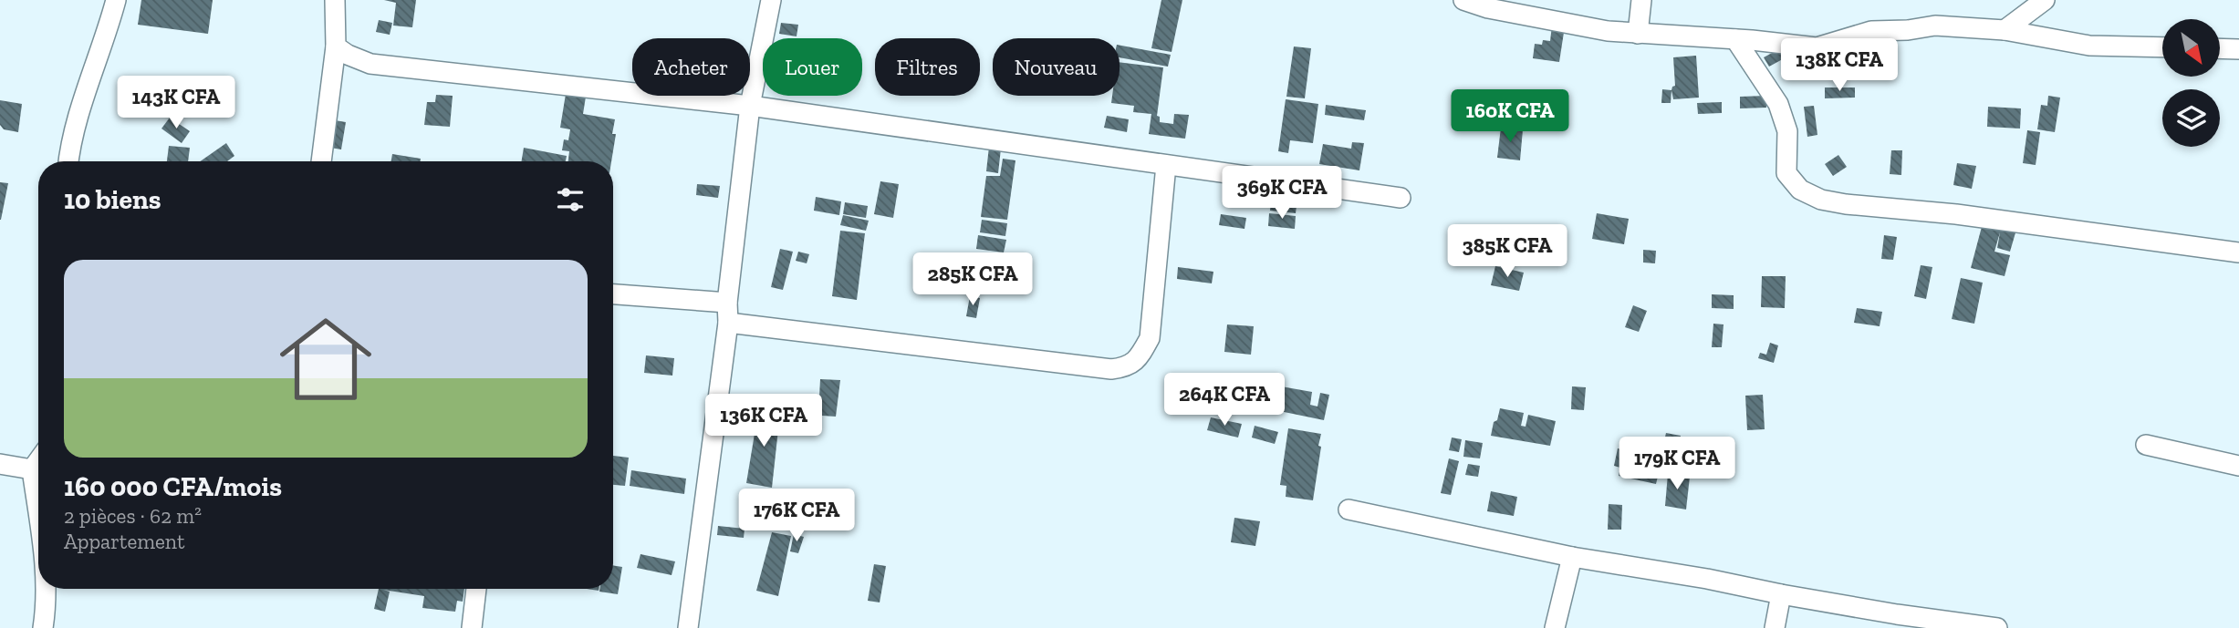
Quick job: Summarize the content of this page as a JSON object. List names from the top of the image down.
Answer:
{
  "north": "bottom right",
  "page": {
    "price": [
      "138K CFA",
      "143K CFA",
      "160K CFA",
      "369K CFA",
      "385K CFA",
      "285K CFA",
      "264K CFA",
      "136K CFA",
      "179K CFA",
      "176K CFA"
    ],
    "chip": [
      "Acheter",
      "Louer",
      "Filtres",
      "Nouveau"
    ],
    "heading": "10 biens",
    "list": [
      {
        "name": "160 000 CFA/mois",
        "note": "2 pièces · 62 m² · Appartement"
      }
    ]
  }
}
